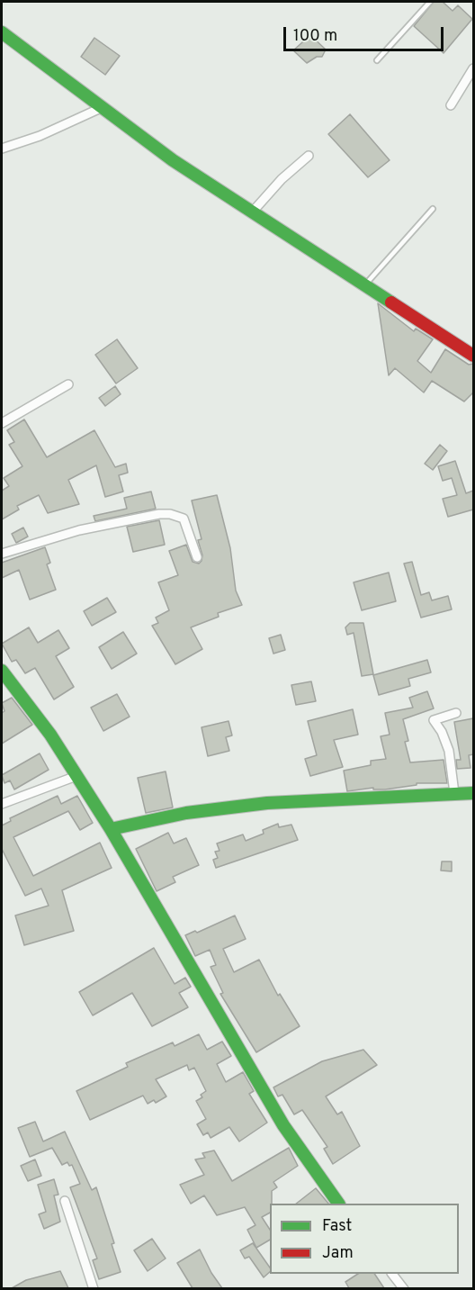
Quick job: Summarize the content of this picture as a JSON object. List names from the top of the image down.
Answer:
{
  "legend": ["Fast", "Jam"],
  "scale_bar": "100 m"
}
